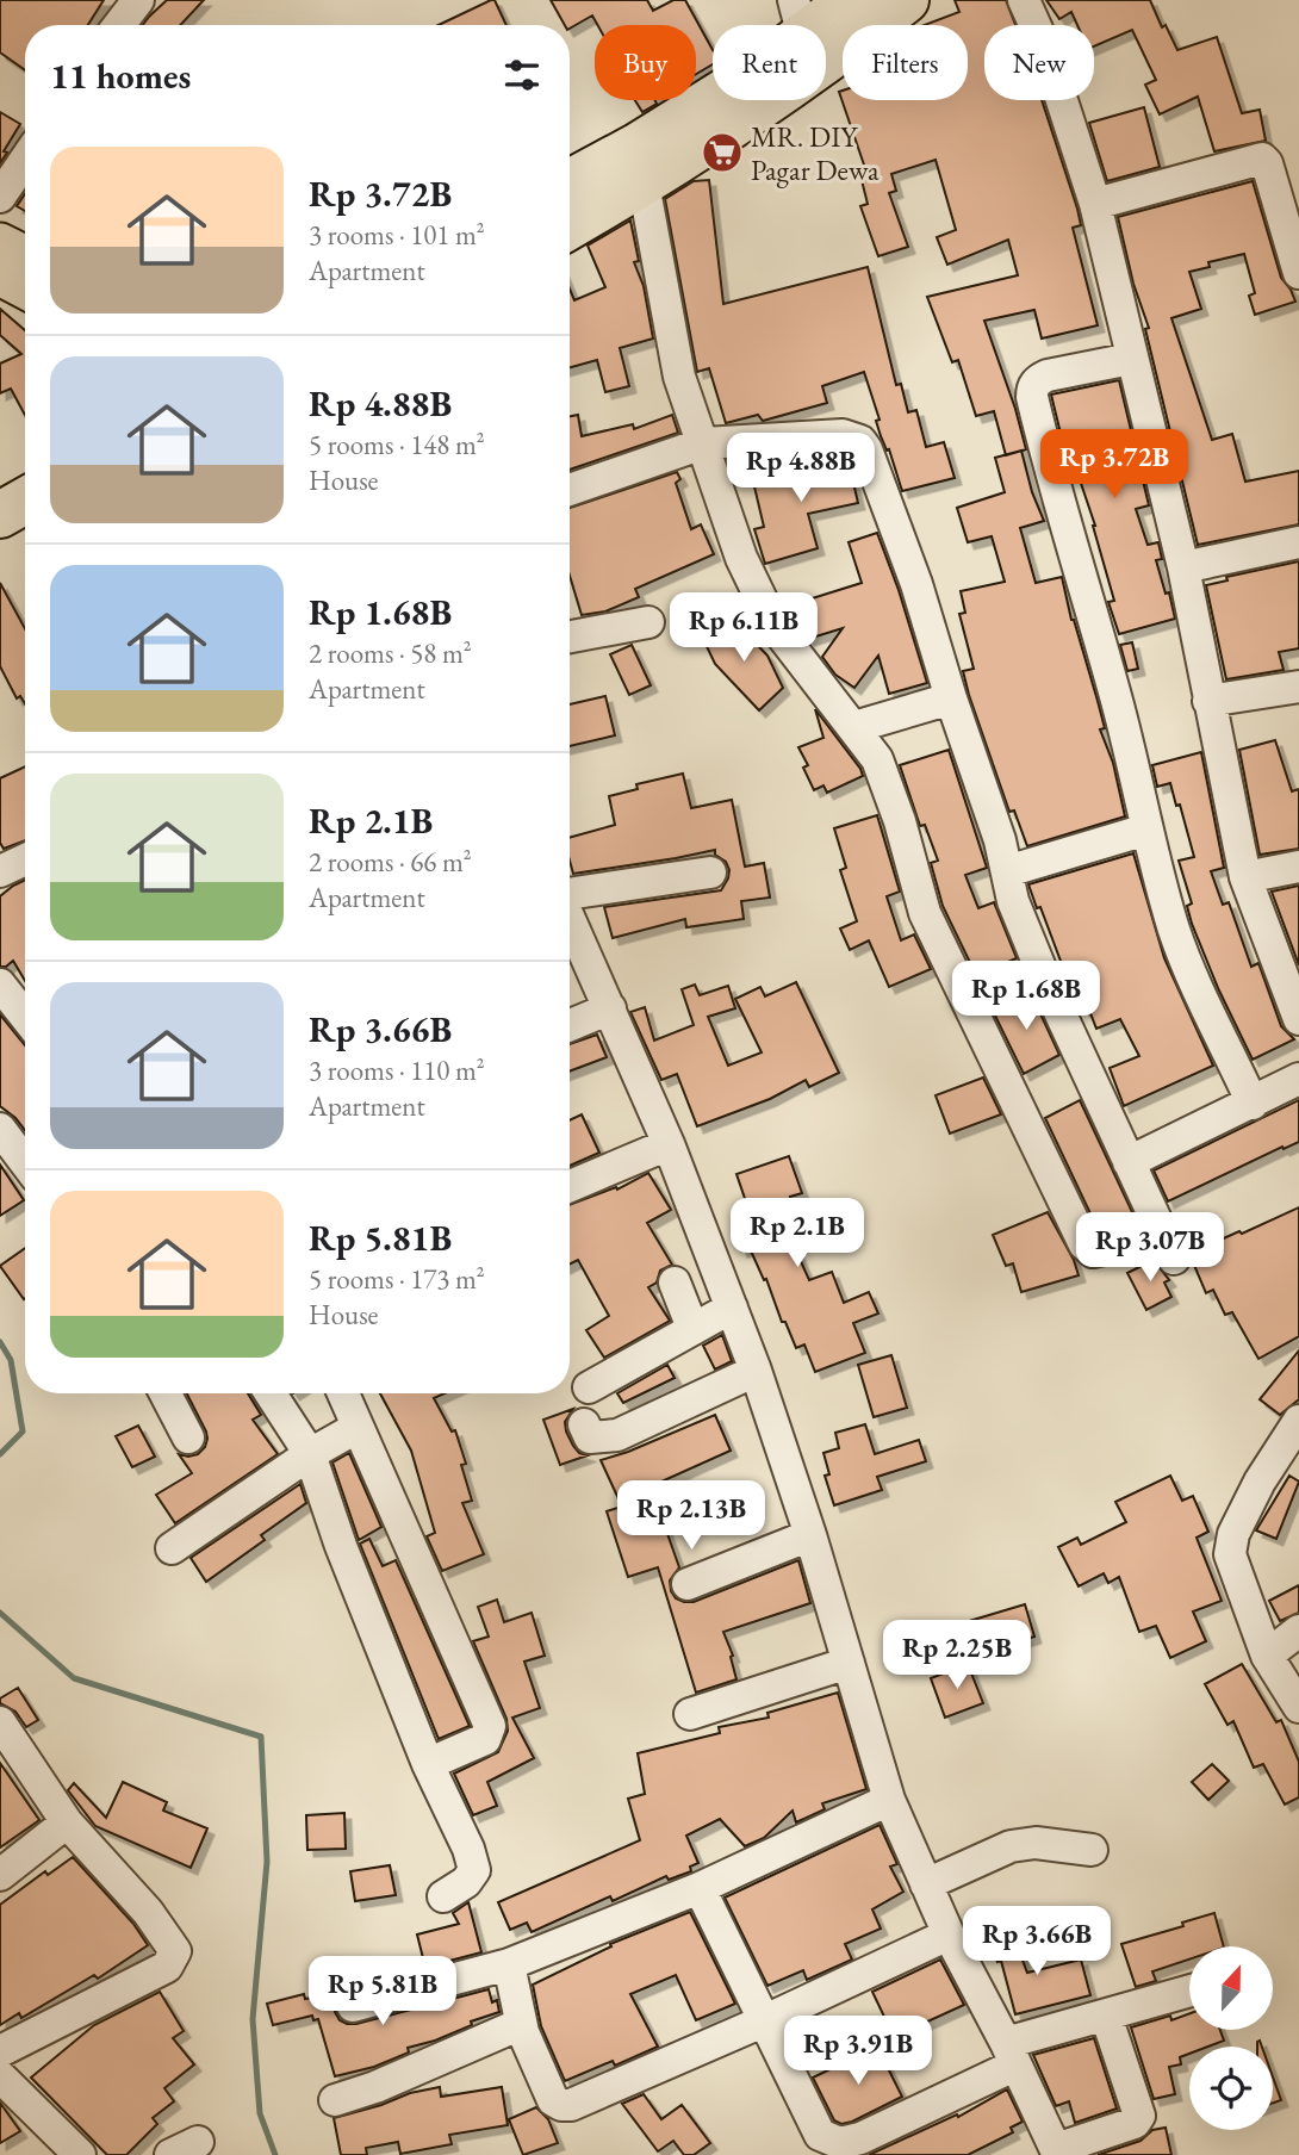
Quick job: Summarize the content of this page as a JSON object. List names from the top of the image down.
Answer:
{
  "places": {
    "supermarket": ["MR. DIY Pagar Dewa"]
  },
  "north": "top",
  "page": {
    "chip": [
      "Buy",
      "Rent",
      "Filters",
      "New"
    ],
    "heading": "11 homes",
    "list": [
      {
        "name": "Rp 3.72B",
        "note": "3 rooms · 101 m² · Apartment"
      },
      {
        "name": "Rp 4.88B",
        "note": "5 rooms · 148 m² · House"
      },
      {
        "name": "Rp 1.68B",
        "note": "2 rooms · 58 m² · Apartment"
      },
      {
        "name": "Rp 2.1B",
        "note": "2 rooms · 66 m² · Apartment"
      },
      {
        "name": "Rp 3.66B",
        "note": "3 rooms · 110 m² · Apartment"
      },
      {
        "name": "Rp 5.81B",
        "note": "5 rooms · 173 m² · House"
      }
    ],
    "price": [
      "Rp 3.72B",
      "Rp 4.88B",
      "Rp 6.11B",
      "Rp 1.68B",
      "Rp 2.1B",
      "Rp 3.07B",
      "Rp 2.13B",
      "Rp 2.25B",
      "Rp 3.66B",
      "Rp 5.81B",
      "Rp 3.91B"
    ]
  }
}
